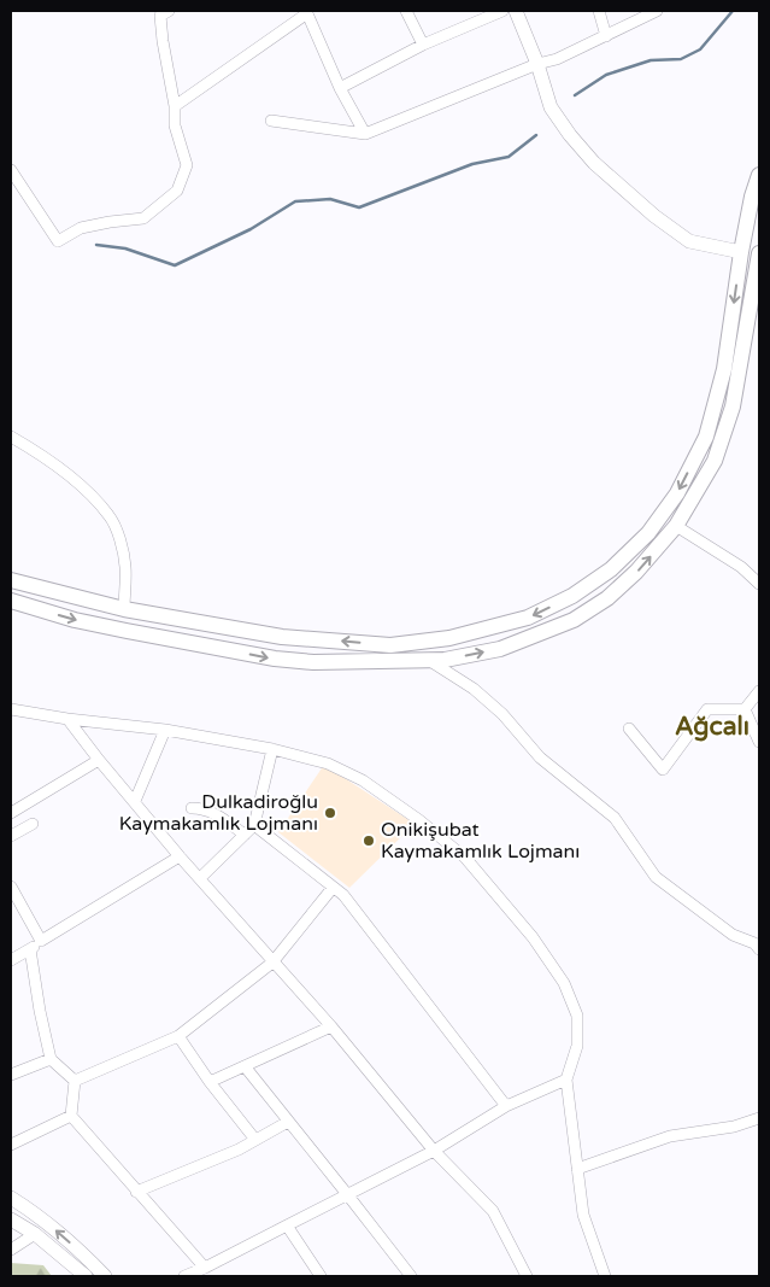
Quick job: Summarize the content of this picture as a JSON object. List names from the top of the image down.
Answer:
{
  "districts": ["Ağcalı"],
  "places": ["Dulkadiroğlu Kaymakamlık Lojmanı", "Onikişubat Kaymakamlık Lojmanı"]
}
